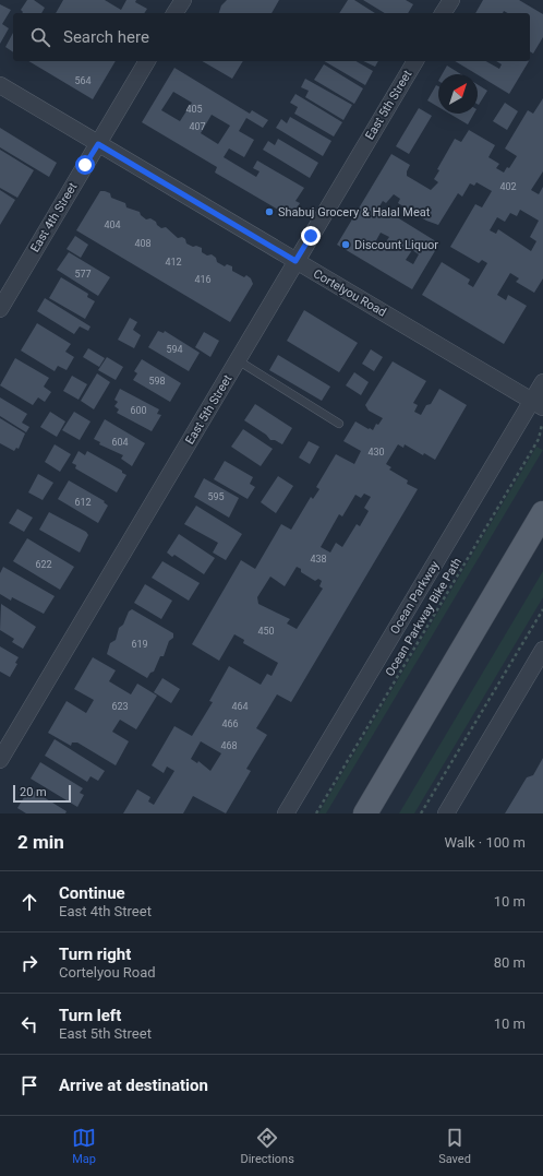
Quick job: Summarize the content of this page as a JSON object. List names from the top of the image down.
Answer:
{
  "streets": {
    "street": [
      "East 5th Street",
      "East 4th Street",
      "Cortelyou Road",
      "Ocean Parkway"
    ],
    "path": ["Ocean Parkway Bike Path"]
  },
  "crossings": [
    ["East 5th Street", "Cortelyou Road"],
    ["East 4th Street", "Cortelyou Road"],
    ["Cortelyou Road", "Ocean Parkway"]
  ],
  "places": ["Shabuj Grocery & Halal Meat", "Discount Liquor"],
  "house_numbers": [
    "564",
    "405",
    "407",
    "402",
    "404",
    "408",
    "412",
    "577",
    "416",
    "594",
    "598",
    "600",
    "604",
    "430",
    "595",
    "612",
    "438",
    "622",
    "450",
    "619",
    "623",
    "464",
    "466",
    "468"
  ],
  "scale_bar": "20 m",
  "north": "top right",
  "page": {
    "search": "Search here",
    "scale": "20 m",
    "heading": ["2 min", "Walk · 100 m"],
    "list": [
      ["Continue", "East 4th Street", "10 m"],
      ["Turn right", "Cortelyou Road", "80 m"],
      ["Turn left", "East 5th Street", "10 m"],
      "Arrive at destination"
    ],
    "nav": ["Map", "Directions", "Saved"]
  }
}
